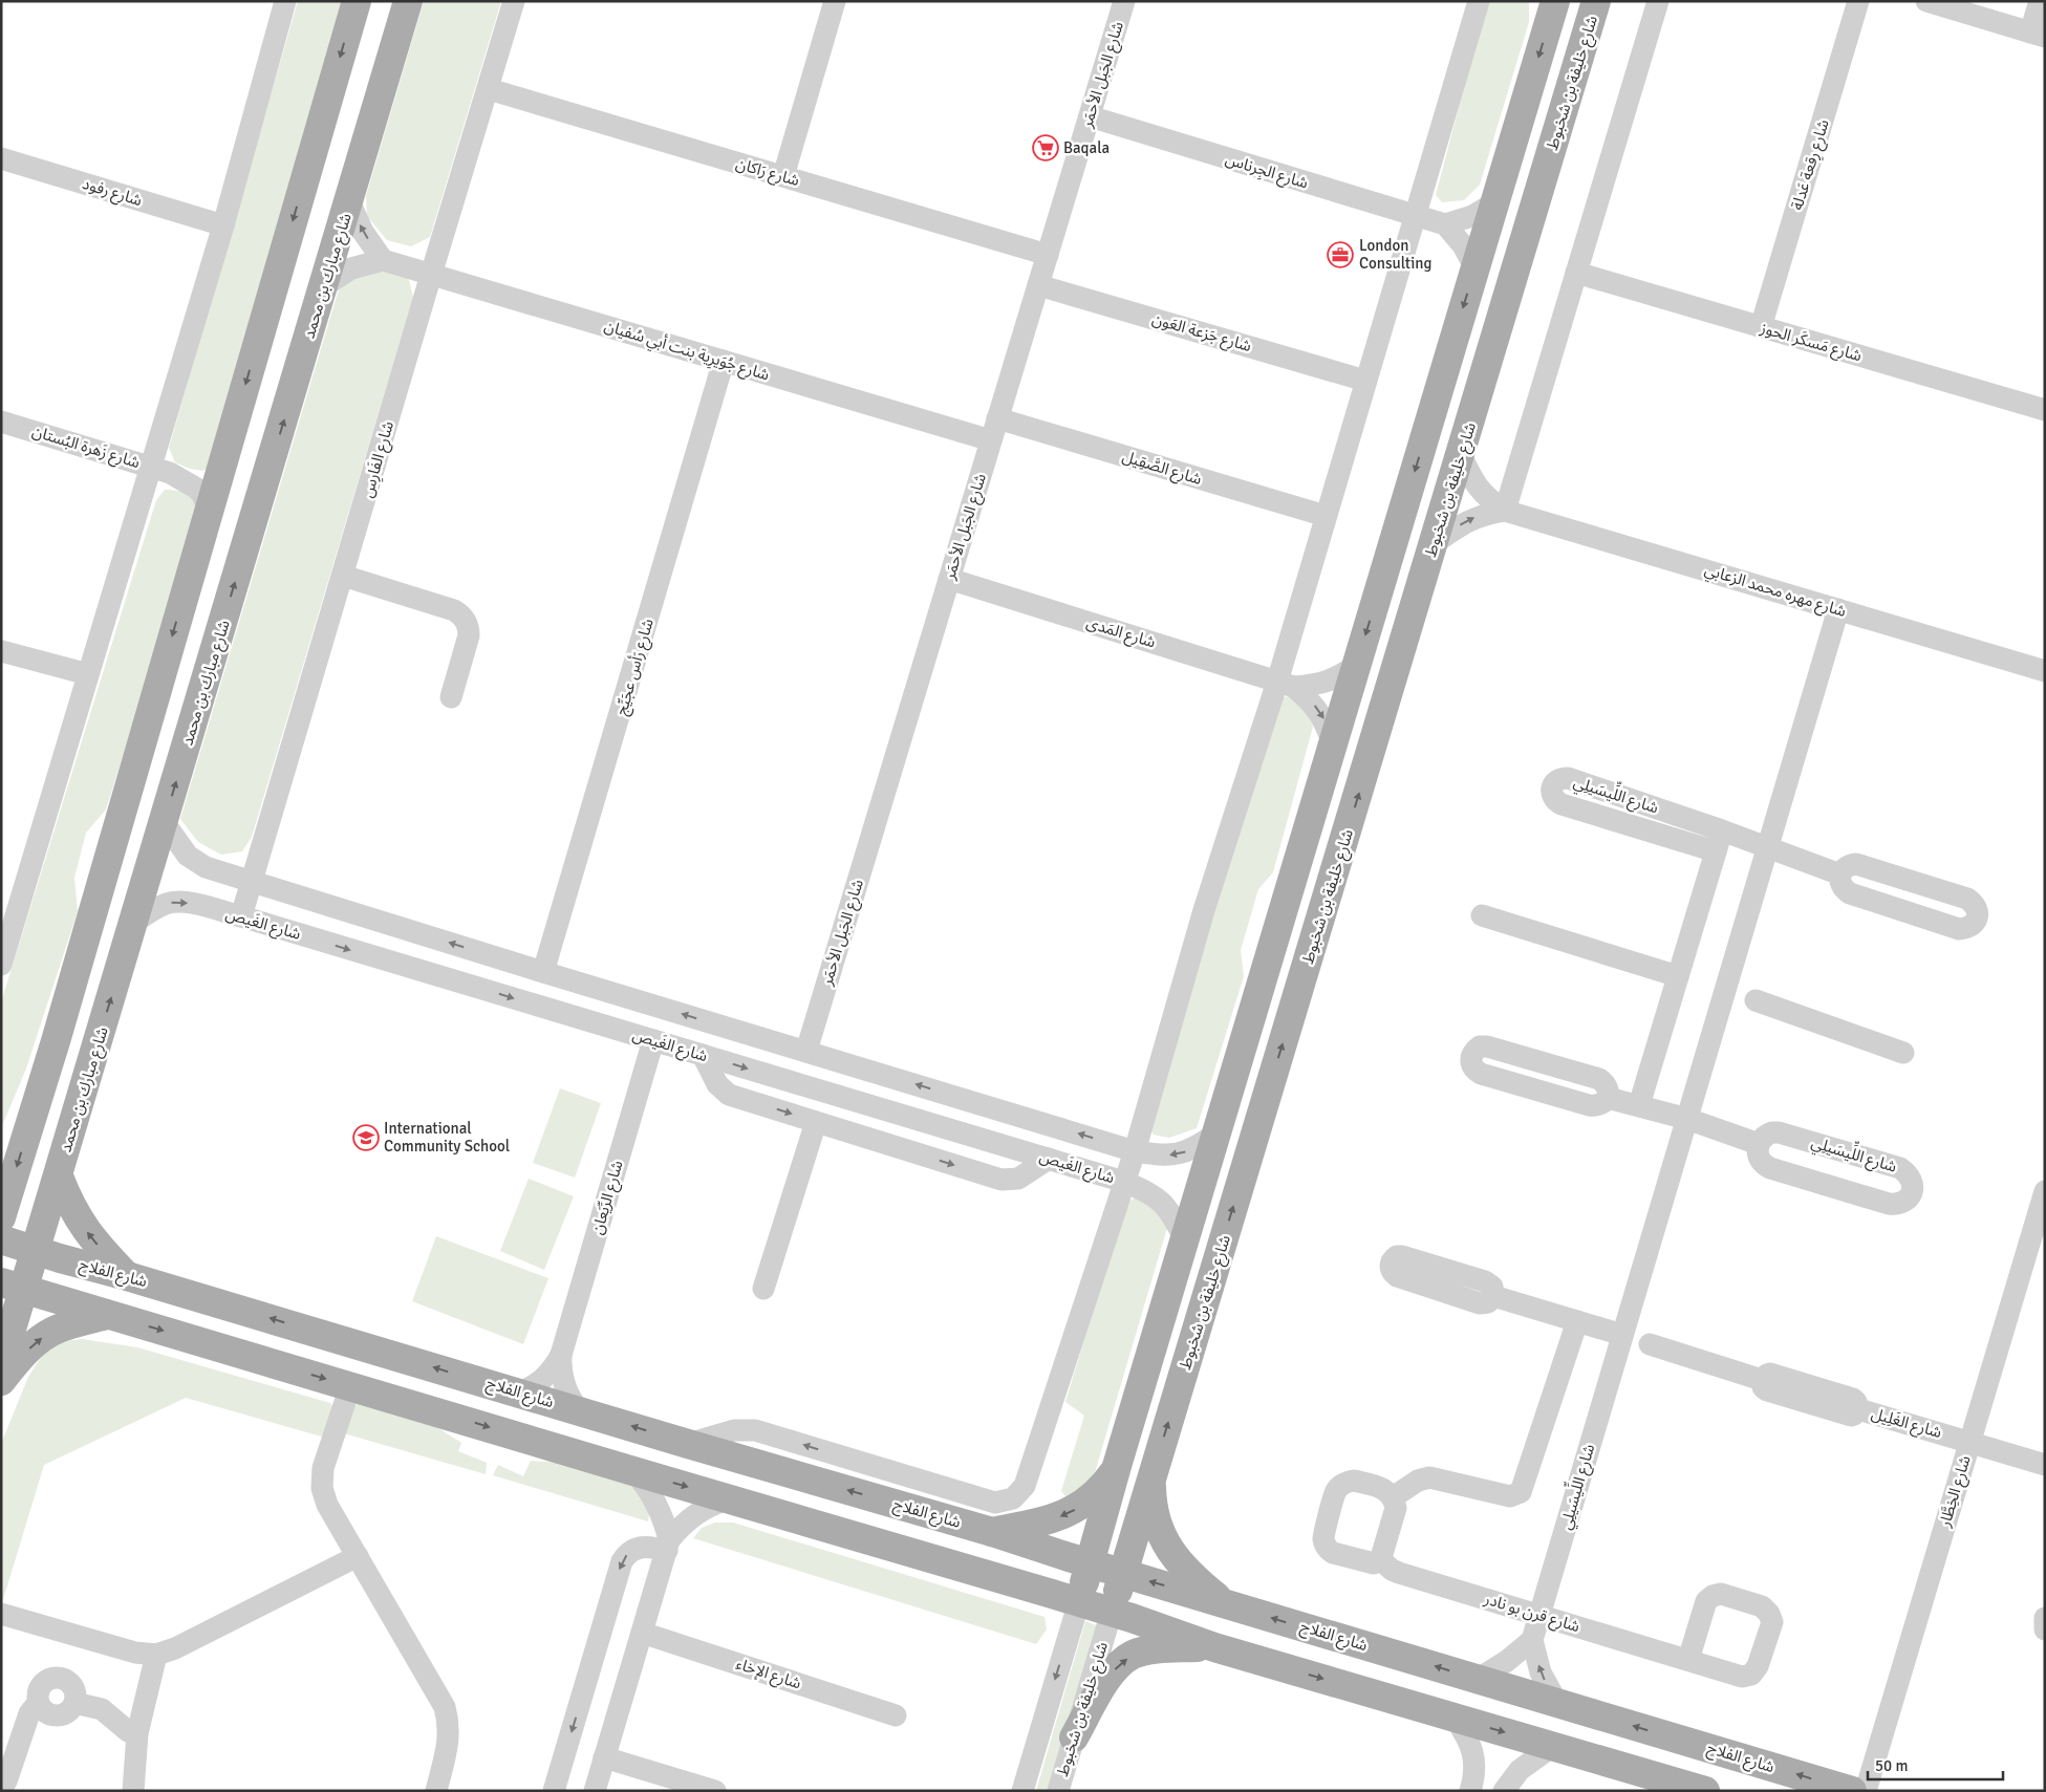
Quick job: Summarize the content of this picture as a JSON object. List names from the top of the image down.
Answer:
{
  "streets": {
    "main road": ["شارع خليفة بن شخبوط", "شارع مبارك بن محمد", "شارع الفلاح"],
    "street": [
      "شارع الجَبل الأحمَر",
      "شارع رِقعة عَدلة",
      "شارع الجِرناس",
      "شارع رَاكان",
      "شارع رفود",
      "شارع جَزعة العَون",
      "شارع مَسكَر الحوز",
      "شارع جُوَيرِية بنت أبي سُفيان",
      "شارع زَهرة البُستان",
      "شارع الفَارِس",
      "شارع الصَّقِيل",
      "شارع مهره محمد الزعابي",
      "شارع المَدى",
      "شارع رَأس عجَيِّج",
      "شارع اللِّيسَيلِي",
      "شارع الغَيص",
      "شارع الرِّيَعان",
      "شارع الغَلِيل",
      "شارع الخِطَّار",
      "شارع قرن بو نادر",
      "شارع الإخاء"
    ]
  },
  "crossings": [
    ["شارع الجَبل الأحمَر", "شارع الجِرناس"],
    ["شارع الجَبل الأحمَر", "شارع رَاكان"],
    ["شارع الجَبل الأحمَر", "شارع جَزعة العَون"],
    ["شارع الجَبل الأحمَر", "شارع جُوَيرِية بنت أبي سُفيان"],
    ["شارع الجَبل الأحمَر", "شارع الصَّقِيل"],
    ["شارع الجَبل الأحمَر", "شارع المَدى"],
    ["شارع الجَبل الأحمَر", "شارع الغَيص"],
    ["شارع خليفة بن شخبوط", "شارع مهره محمد الزعابي"],
    ["شارع خليفة بن شخبوط", "شارع الفلاح"],
    ["شارع رِقعة عَدلة", "شارع مَسكَر الحوز"],
    ["شارع رَاكان", "شارع الفَارِس"],
    ["شارع مبارك بن محمد", "شارع الغَيص"],
    ["شارع مبارك بن محمد", "شارع الفلاح"],
    ["شارع جُوَيرِية بنت أبي سُفيان", "شارع الفَارِس"],
    ["شارع جُوَيرِية بنت أبي سُفيان", "شارع رَأس عجَيِّج"],
    ["شارع الفَارِس", "شارع الغَيص"],
    ["شارع مهره محمد الزعابي", "شارع اللِّيسَيلِي"],
    ["شارع رَأس عجَيِّج", "شارع الغَيص"],
    ["شارع اللِّيسَيلِي", "شارع قرن بو نادر"],
    ["شارع الغَيص", "شارع الرِّيَعان"],
    ["شارع الرِّيَعان", "شارع الفلاح"],
    ["شارع الغَلِيل", "شارع الخِطَّار"]
  ],
  "places": {
    "supermarket": ["Baqala"],
    "office": ["London Consulting"],
    "school or university": ["International Community School"]
  },
  "scale_bar": "50 m"
}
